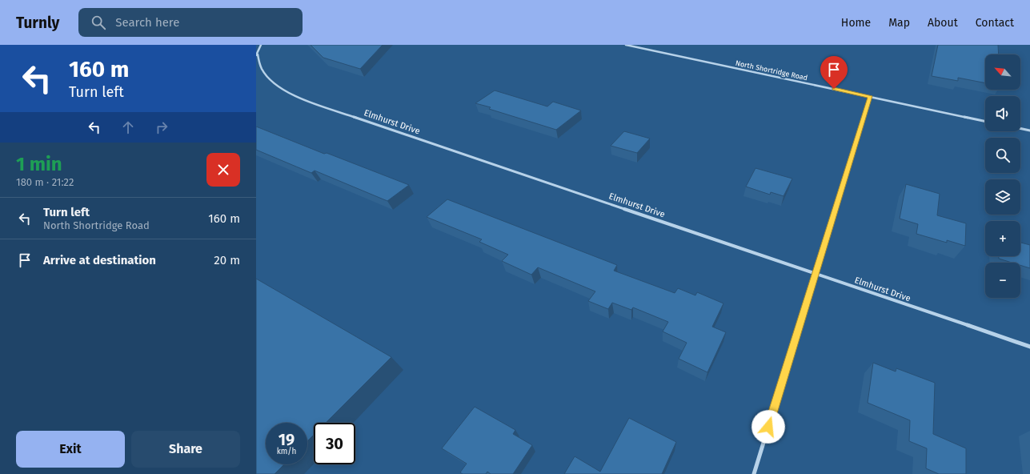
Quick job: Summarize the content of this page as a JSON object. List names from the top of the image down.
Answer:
{
  "streets": {
    "street": ["North Shortridge Road", "Elmhurst Drive"]
  },
  "north": "top left",
  "page": {
    "header": "Turnly",
    "search": "Search here",
    "nav": [
      "Home",
      "Map",
      "About",
      "Contact"
    ],
    "turn": ["160 m", "Turn left"],
    "map_buttons": ["+", "−"],
    "heading": ["1 min", "180 m · 21:22"],
    "list": [
      {
        "name": "Turn left",
        "note": "North Shortridge Road",
        "value": "160 m"
      },
      {
        "name": "Arrive at destination",
        "value": "20 m"
      }
    ],
    "speed": "19 km/h",
    "limit": "30",
    "buttons": ["Exit", "Share"]
  }
}
